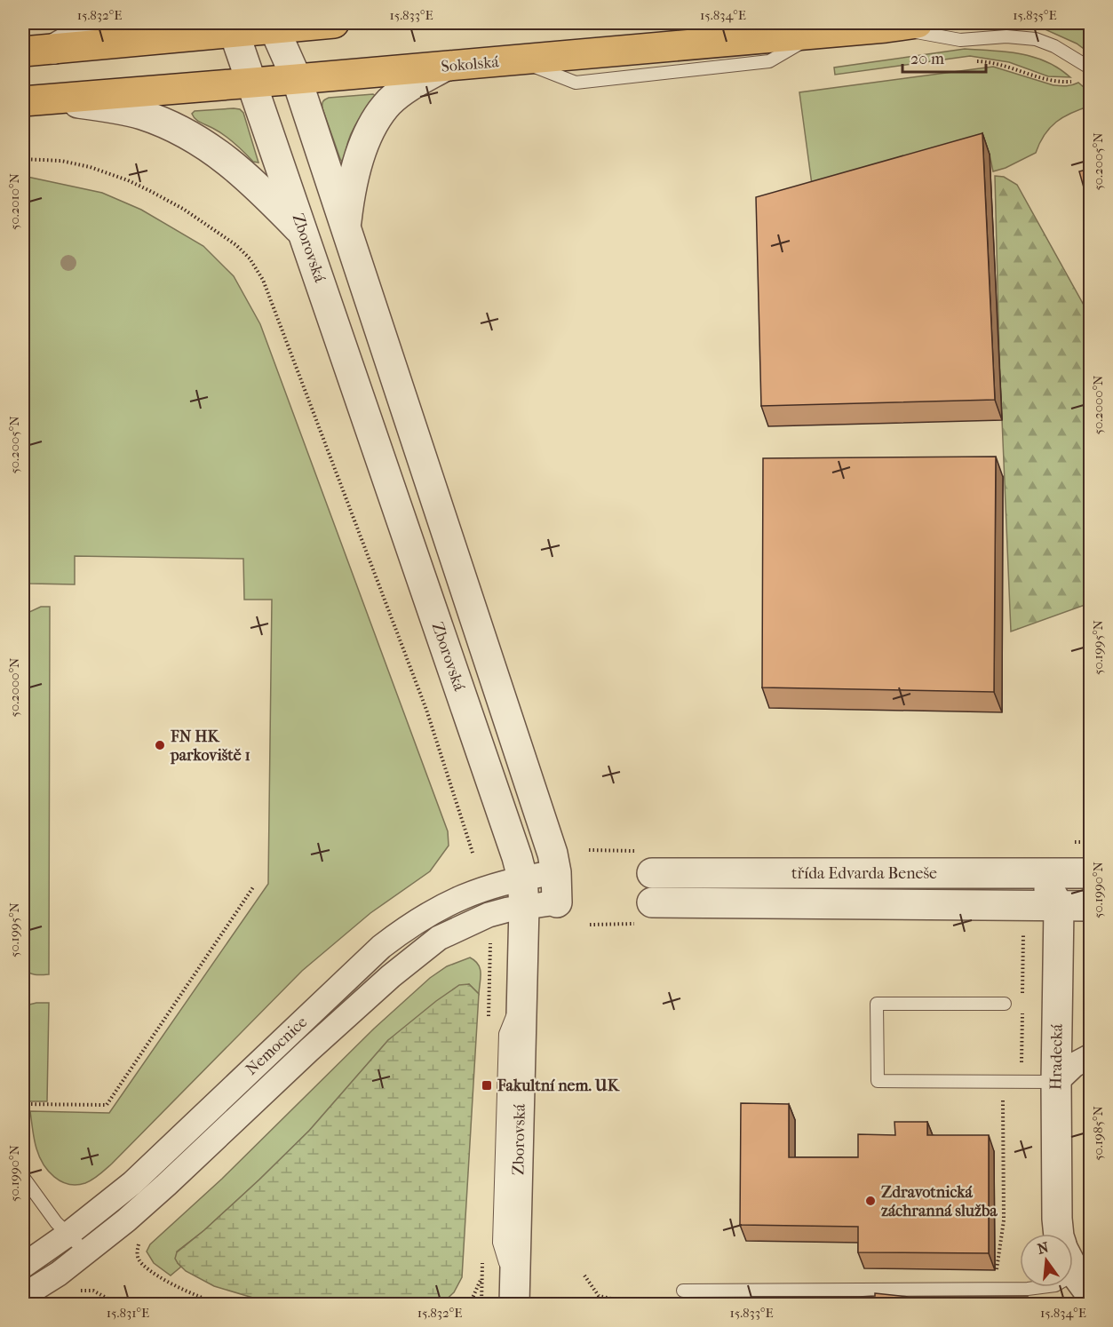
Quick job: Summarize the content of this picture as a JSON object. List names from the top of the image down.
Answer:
{
  "streets": {
    "main road": ["Sokolská"],
    "street": [
      "Zborovská",
      "třída Edvarda Beneše",
      "Nemocnice",
      "Hradecká"
    ]
  },
  "crossings": [
    ["Sokolská", "Zborovská"],
    ["Zborovská", "Nemocnice"],
    ["třída Edvarda Beneše", "Hradecká"]
  ],
  "places": {
    "other": ["FN HK parkoviště 1", "Zdravotnická záchranná služba"],
    "transit": ["Fakultní nem. UK"]
  },
  "scale_bar": "20 m",
  "north": "top",
  "coordinates": [
    "15.832°E",
    "15.833°E",
    "15.834°E",
    "15.835°E",
    "50.2005°N",
    "50.2010°N",
    "50.2000°N",
    "50.1995°N",
    "50.1990°N",
    "50.1985°N",
    "15.831°E"
  ]
}
